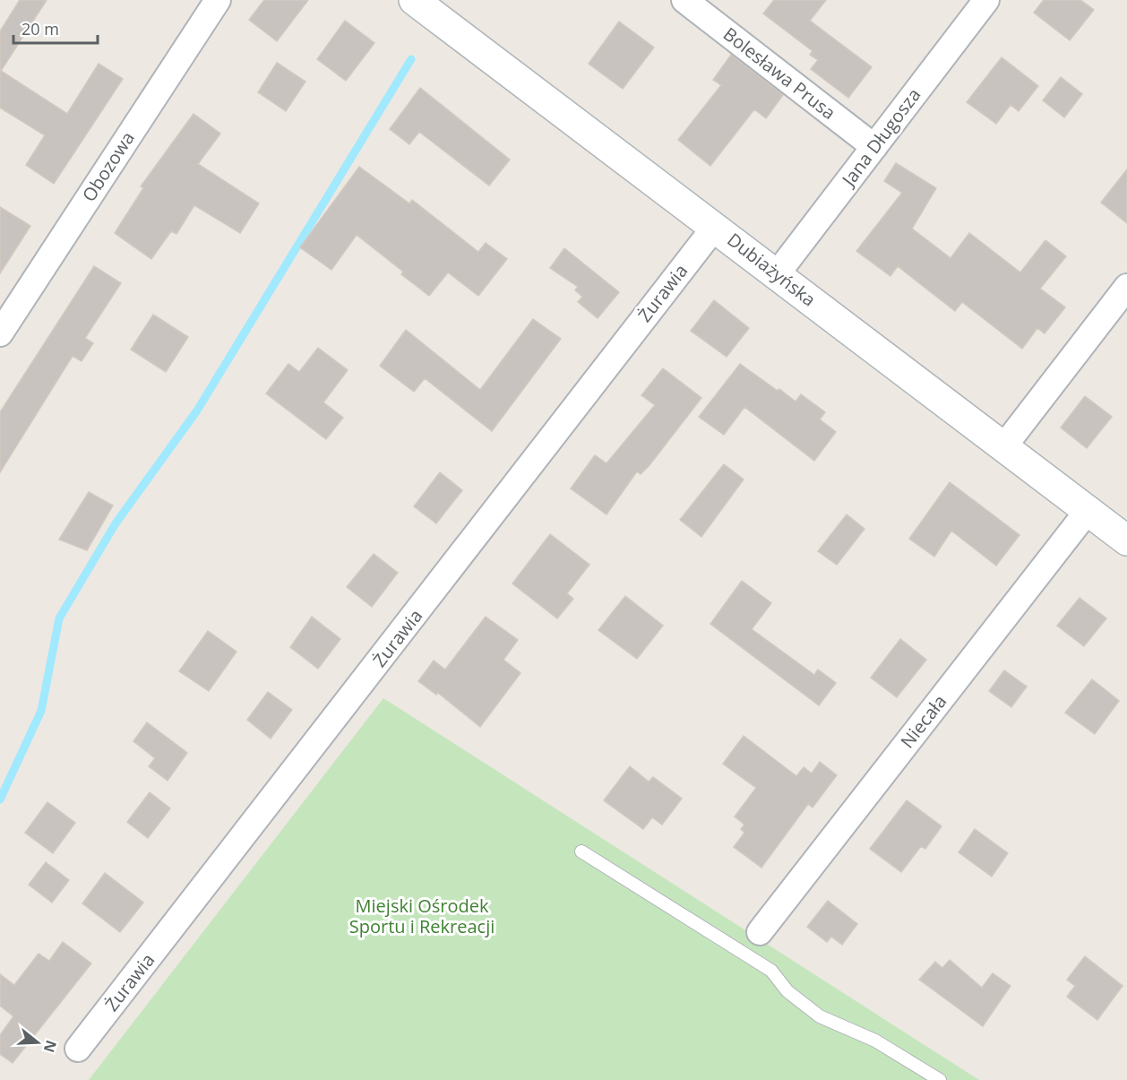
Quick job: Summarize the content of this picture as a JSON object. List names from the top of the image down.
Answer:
{
  "streets": {
    "street": [
      "Bolesława Prusa",
      "Jana Długosza",
      "Obozowa",
      "Dubiażyńska",
      "Żurawia",
      "Niecała"
    ]
  },
  "crossings": [
    ["Bolesława Prusa", "Jana Długosza"],
    ["Jana Długosza", "Dubiażyńska"],
    ["Dubiażyńska", "Żurawia"],
    ["Dubiażyńska", "Niecała"]
  ],
  "parks": ["Miejski Ośrodek Sportu i Rekreacji"],
  "scale_bar": "20 m",
  "north": "right"
}
